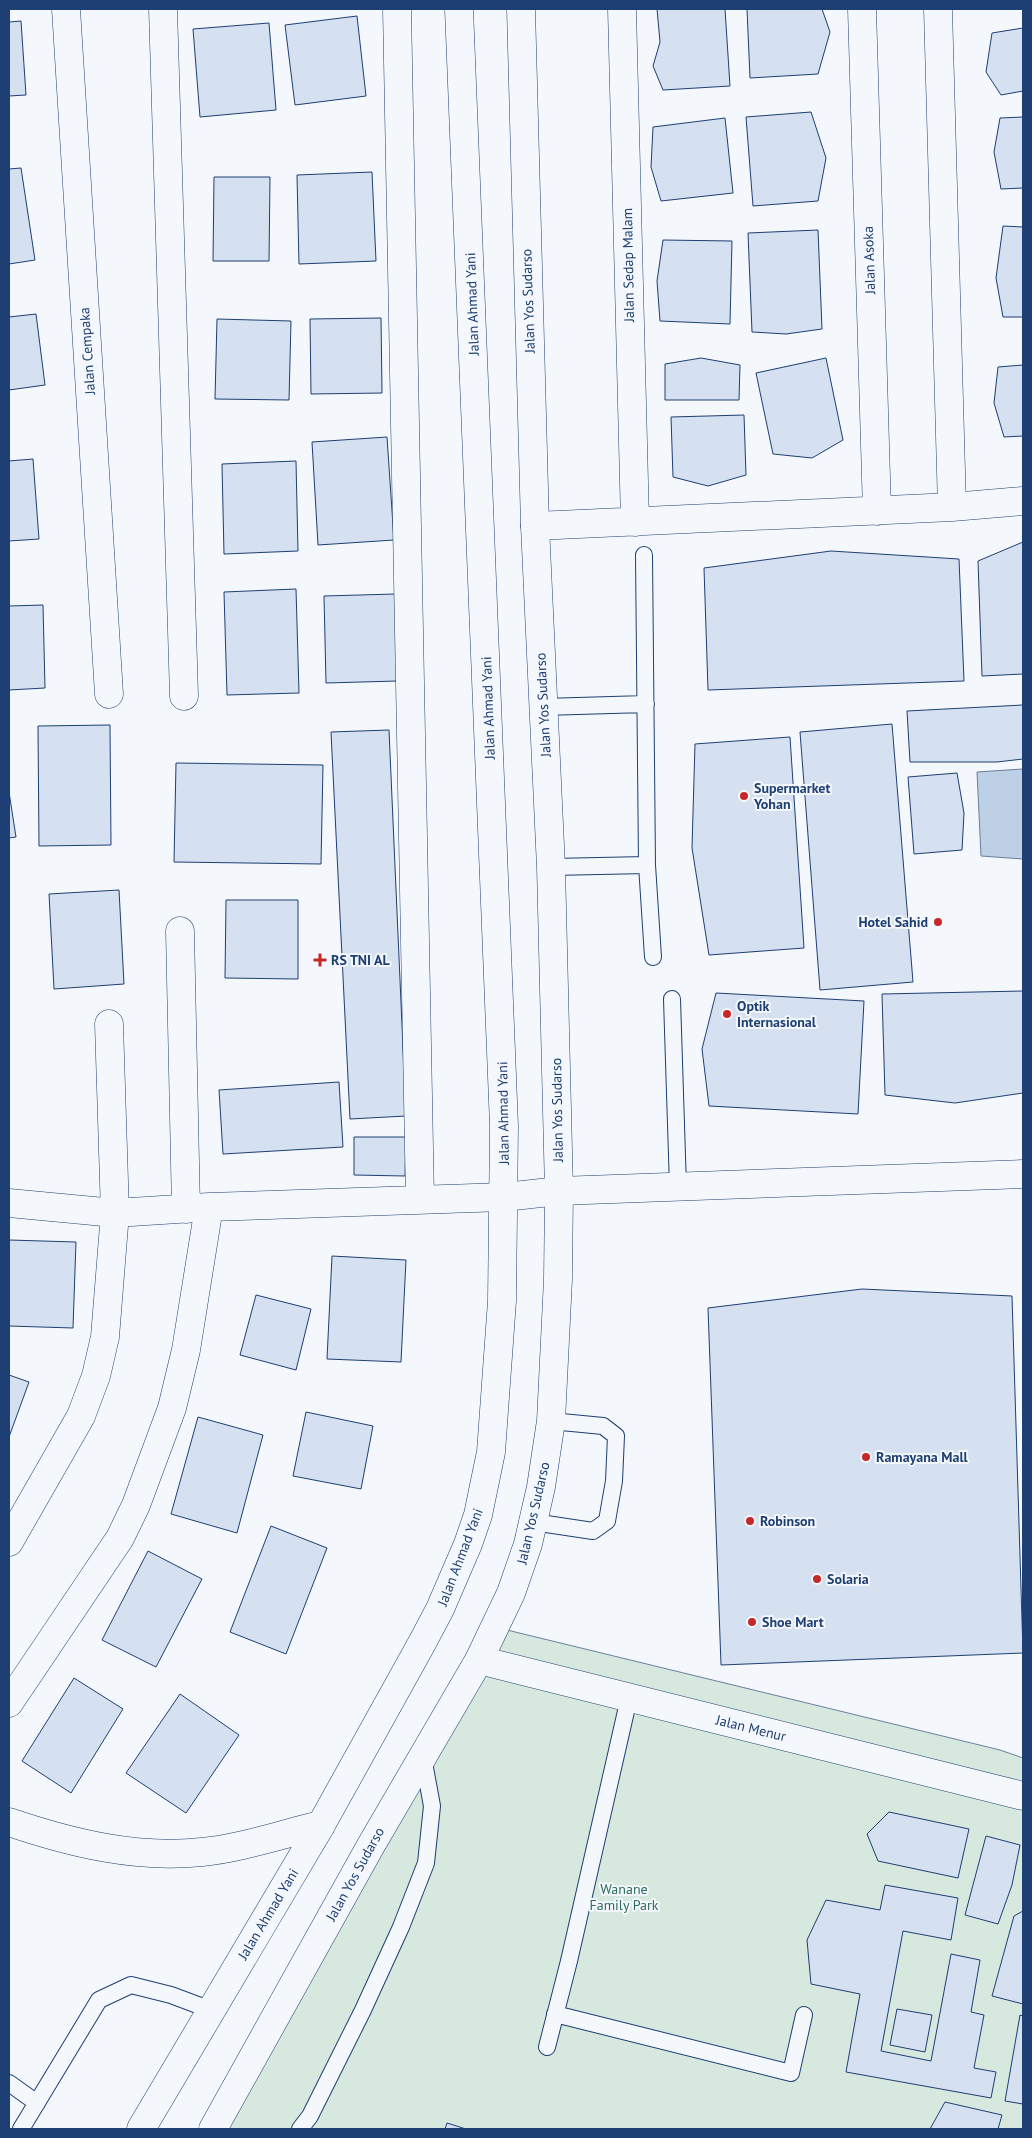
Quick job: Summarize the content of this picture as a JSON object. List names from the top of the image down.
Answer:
{
  "streets": {
    "main road": [
      "Jalan Asoka",
      "Jalan Sedap Malam",
      "Jalan Yos Sudarso",
      "Jalan Ahmad Yani",
      "Jalan Cempaka",
      "Jalan Menur"
    ]
  },
  "crossings": [
    ["Jalan Yos Sudarso", "Jalan Menur"]
  ],
  "parks": ["Wanane Family Park"],
  "places": {
    "other": [
      "Supermarket Yohan",
      "Hotel Sahid",
      "Optik Internasional",
      "Ramayana Mall",
      "Robinson",
      "Solaria",
      "Shoe Mart"
    ],
    "health": ["RS TNI AL"]
  }
}
